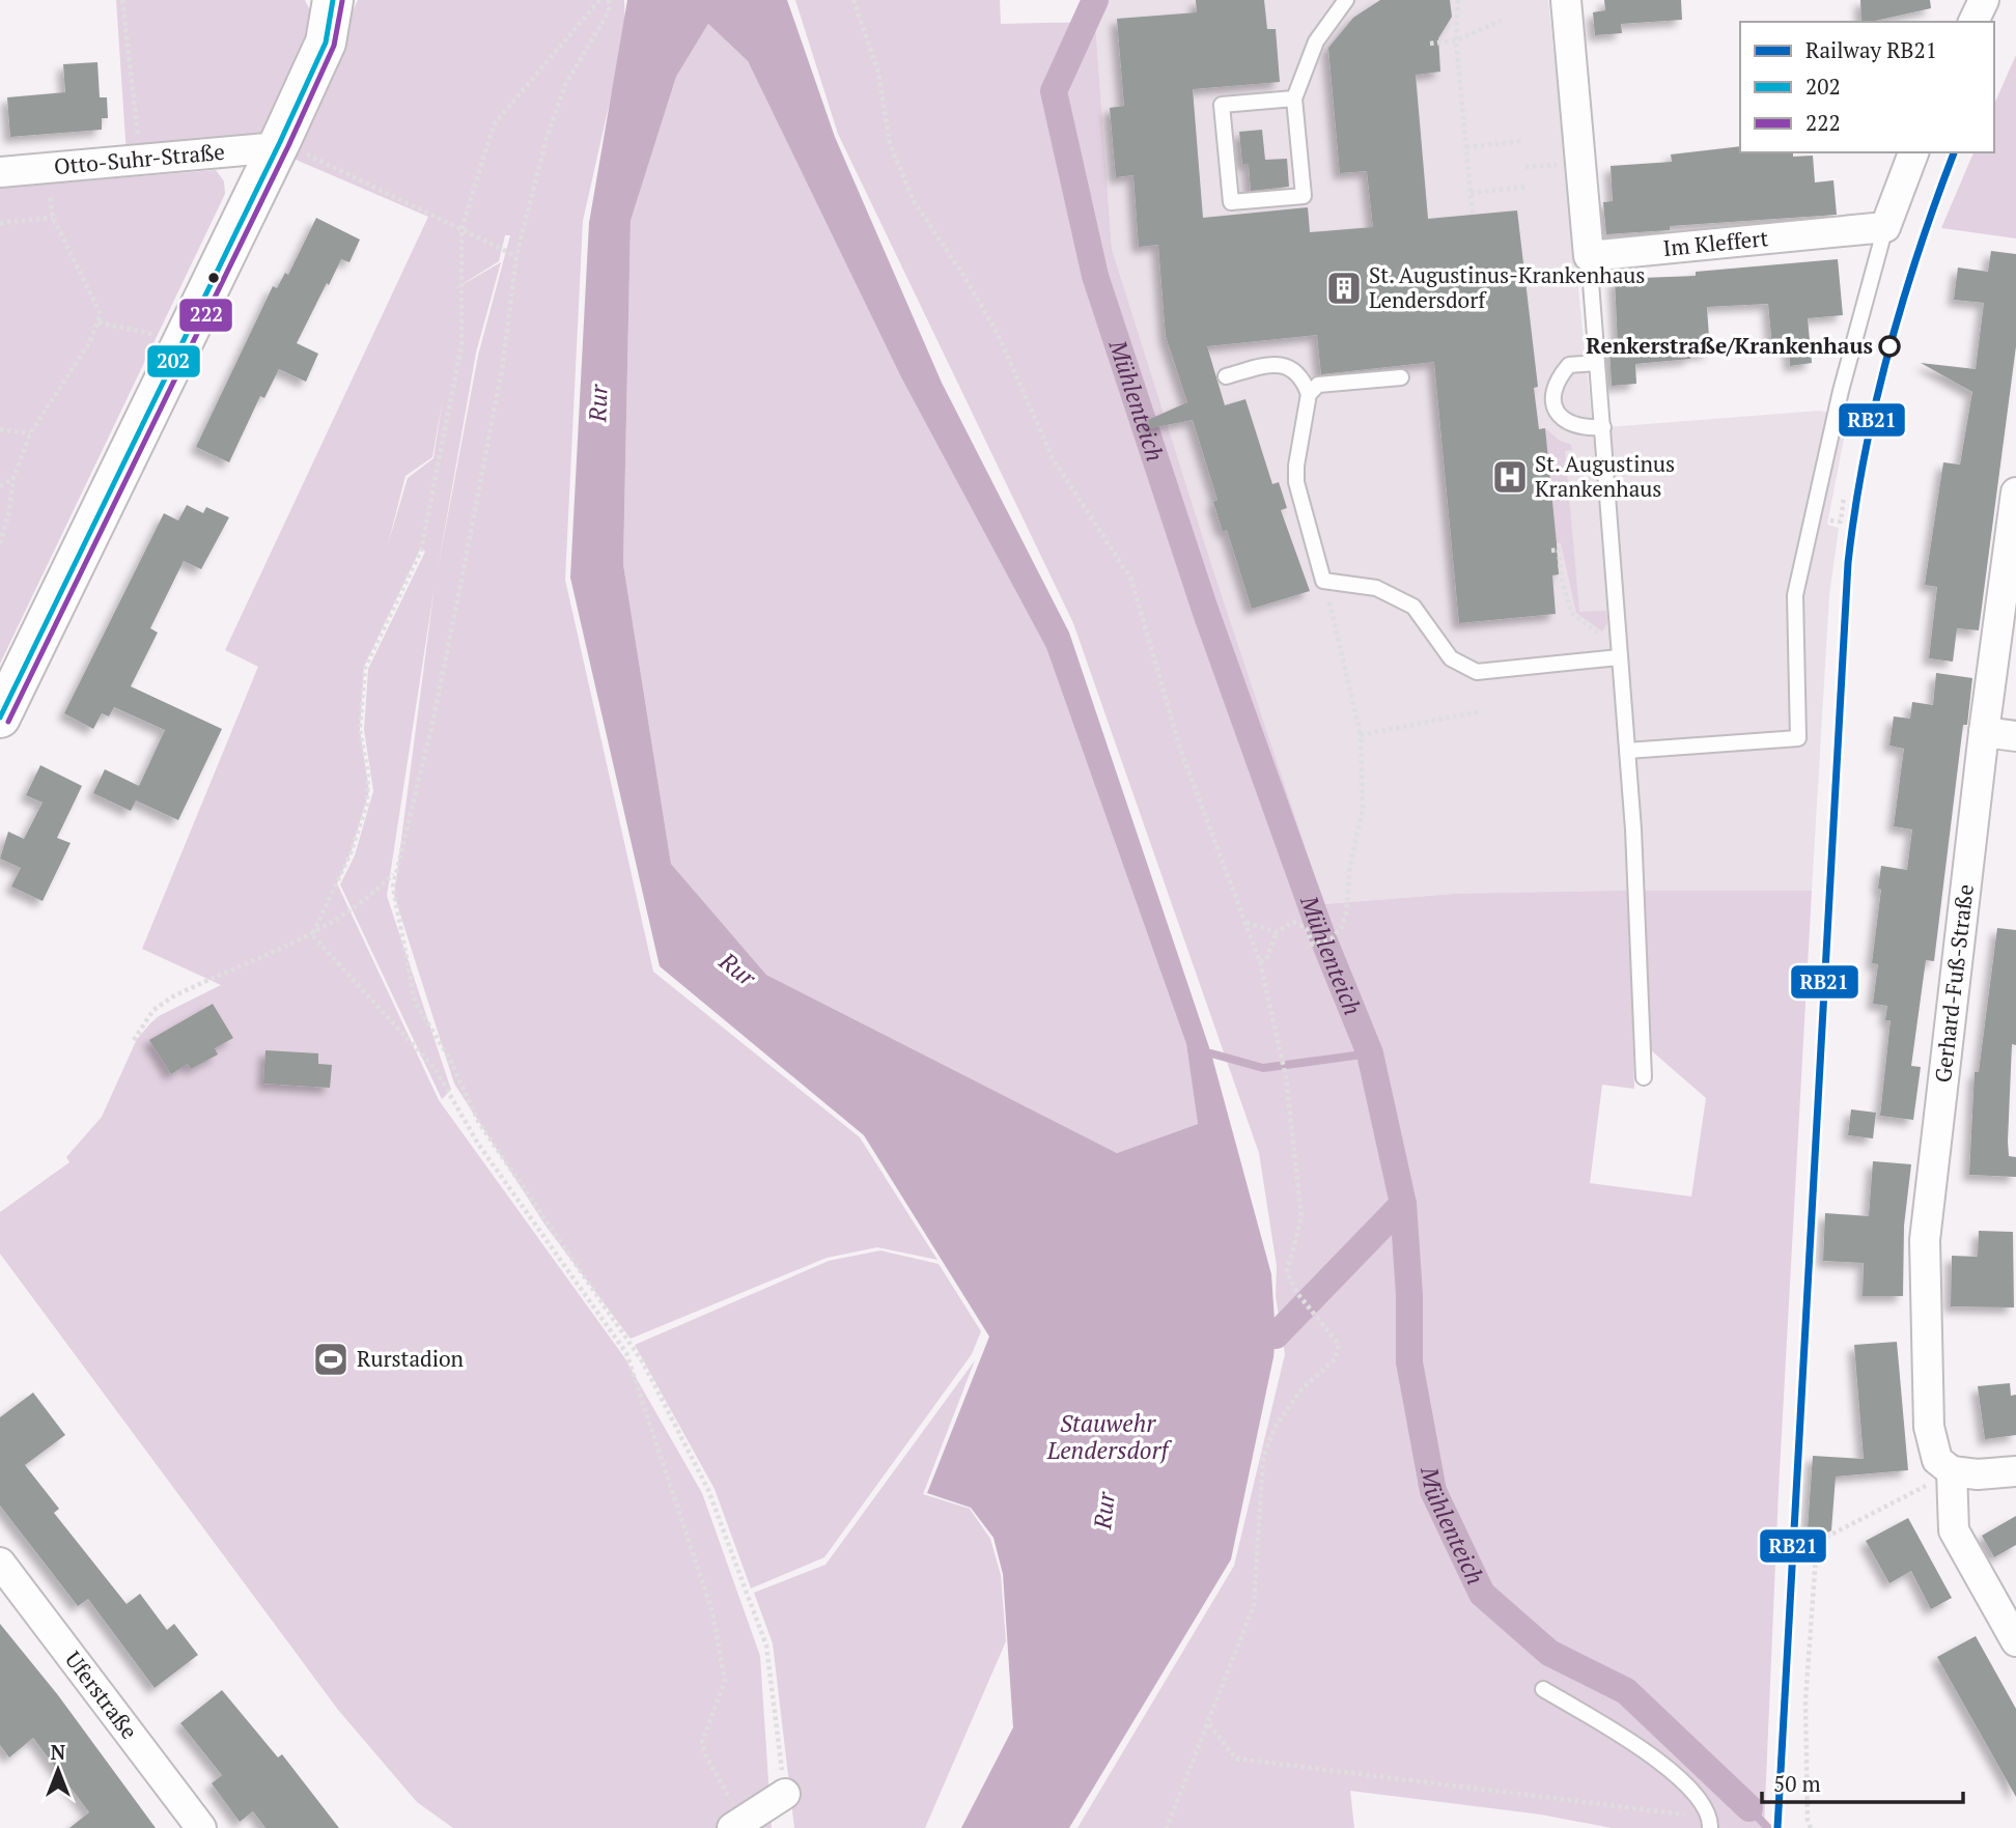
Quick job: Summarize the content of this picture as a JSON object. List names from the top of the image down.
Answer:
{
  "streets": {
    "street": [
      "Otto-Suhr-Straße",
      "Im Kleffert",
      "Gerhard-Fuß-Straße",
      "Uferstraße"
    ]
  },
  "water": ["Mühlenteich", "Rur", "Stauwehr Lendersdorf"],
  "places": {
    "building": ["St. Augustinus-Krankenhaus Lendersdorf"],
    "other": ["Renkerstraße/Krankenhaus"],
    "hospital": ["St. Augustinus Krankenhaus"],
    "sports": ["Rurstadion"]
  },
  "lines": ["transit line 202", "transit line 222", "rail line RB21"],
  "legend": ["Railway RB21", "202", "222"],
  "scale_bar": "50 m",
  "north": "top"
}
